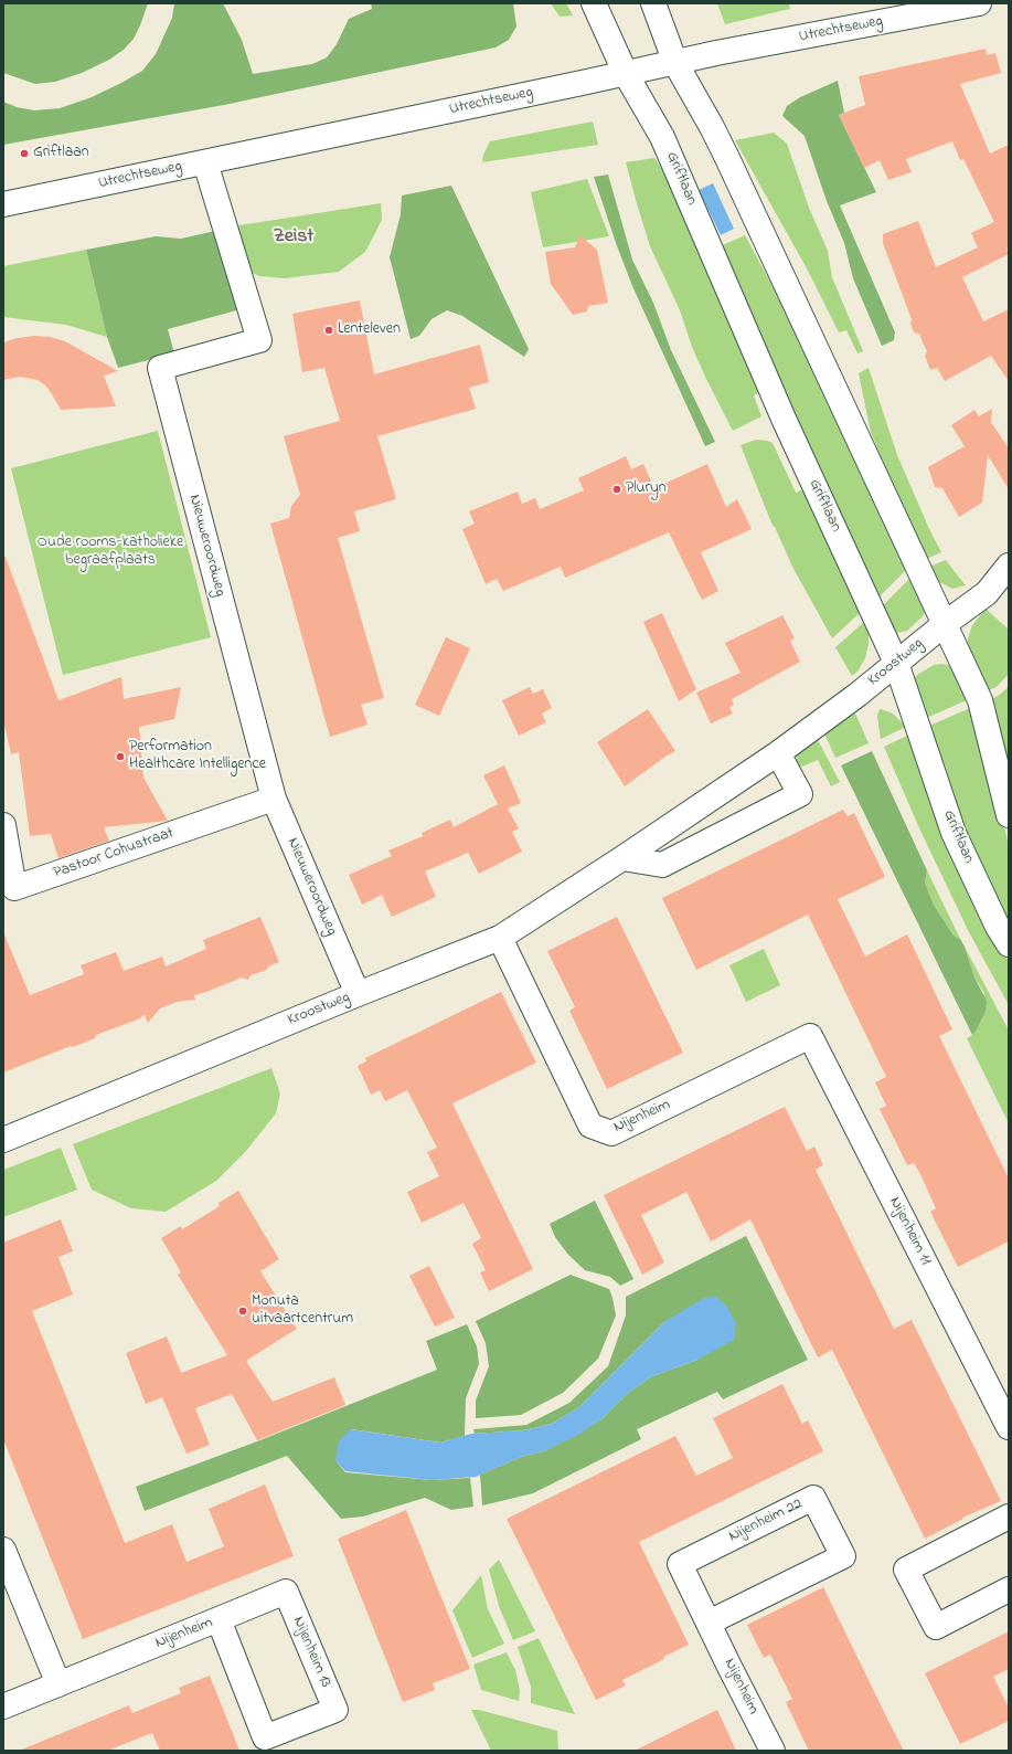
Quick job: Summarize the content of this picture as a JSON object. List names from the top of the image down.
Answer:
{
  "streets": {
    "street": [
      "Utrechtseweg",
      "Griftlaan",
      "Nieuweroordweg",
      "Kroostweg",
      "Pastoor Cohustraat",
      "Nijenheim",
      "Nijenheim 11",
      "Nijenheim 22",
      "Nijenheim 13"
    ]
  },
  "crossings": [
    ["Utrechtseweg", "Griftlaan"],
    ["Utrechtseweg", "Nieuweroordweg"],
    ["Griftlaan", "Kroostweg"],
    ["Nieuweroordweg", "Kroostweg"],
    ["Nieuweroordweg", "Pastoor Cohustraat"],
    ["Kroostweg", "Nijenheim"],
    ["Nijenheim", "Nijenheim 11"],
    ["Nijenheim", "Nijenheim 22"],
    ["Nijenheim", "Nijenheim 13"]
  ],
  "districts": ["Zeist"],
  "parks": ["Oude rooms-katholieke begraafplaats"],
  "places": [
    "Griftlaan",
    "Lenteleven",
    "Pluryn",
    "Performation Healthcare Intelligence",
    "Monuta uitvaartcentrum"
  ]
}
